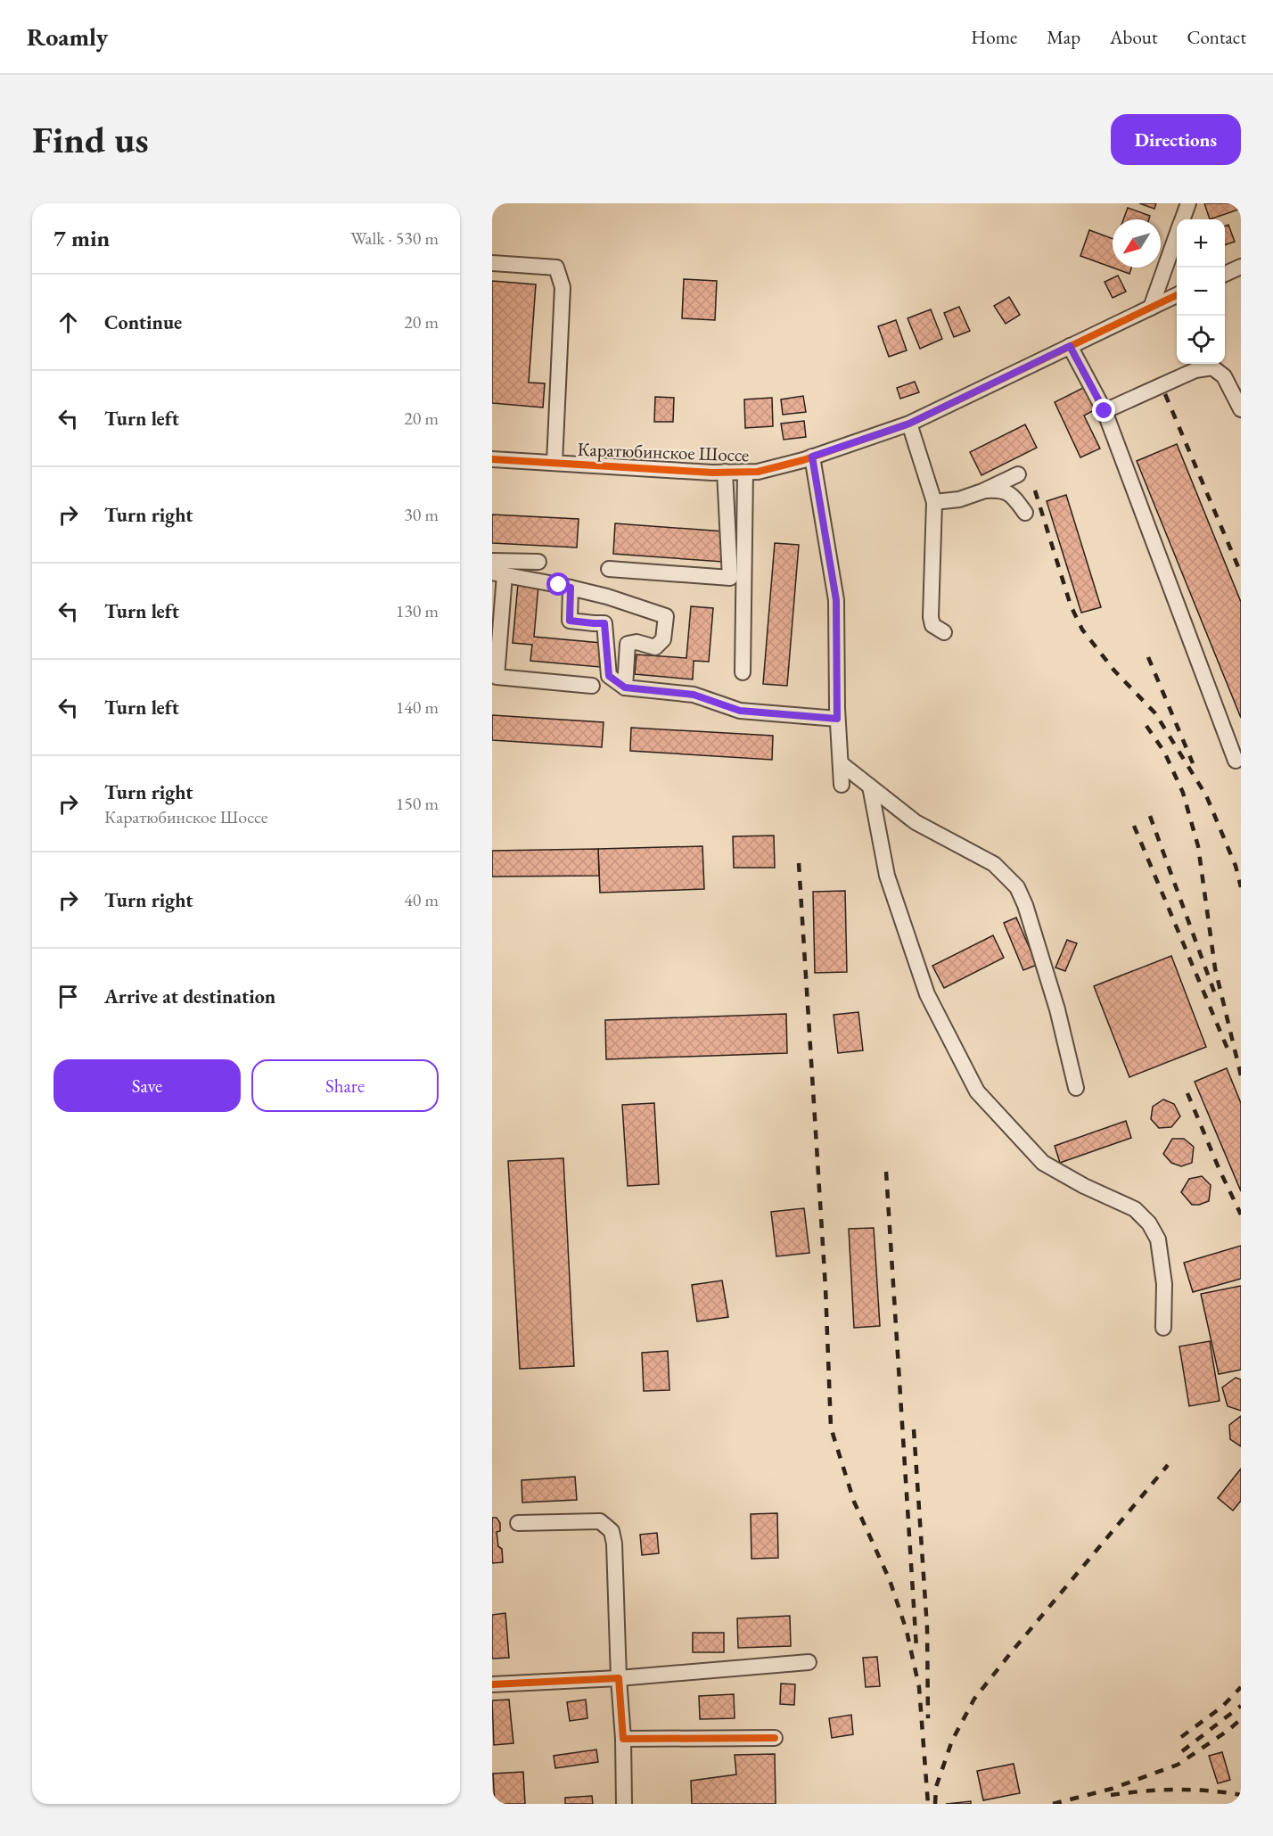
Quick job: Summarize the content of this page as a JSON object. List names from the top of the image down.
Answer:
{
  "streets": {
    "street": ["Каратюбинское Шоссе"]
  },
  "north": "bottom left",
  "page": {
    "header": "Roamly",
    "nav": [
      "Home",
      "Map",
      "About",
      "Contact"
    ],
    "buttons": [
      "Directions",
      ["Save", "Share"]
    ],
    "title": "Find us",
    "heading": ["7 min", "Walk · 530 m"],
    "map_buttons": ["+", "−"],
    "list": [
      ["Continue", "20 m"],
      ["Turn left", "20 m"],
      ["Turn right", "30 m"],
      ["Turn left", "130 m"],
      ["Turn left", "140 m"],
      ["Turn right", "Каратюбинское Шоссе", "150 m"],
      ["Turn right", "40 m"],
      "Arrive at destination"
    ]
  }
}
